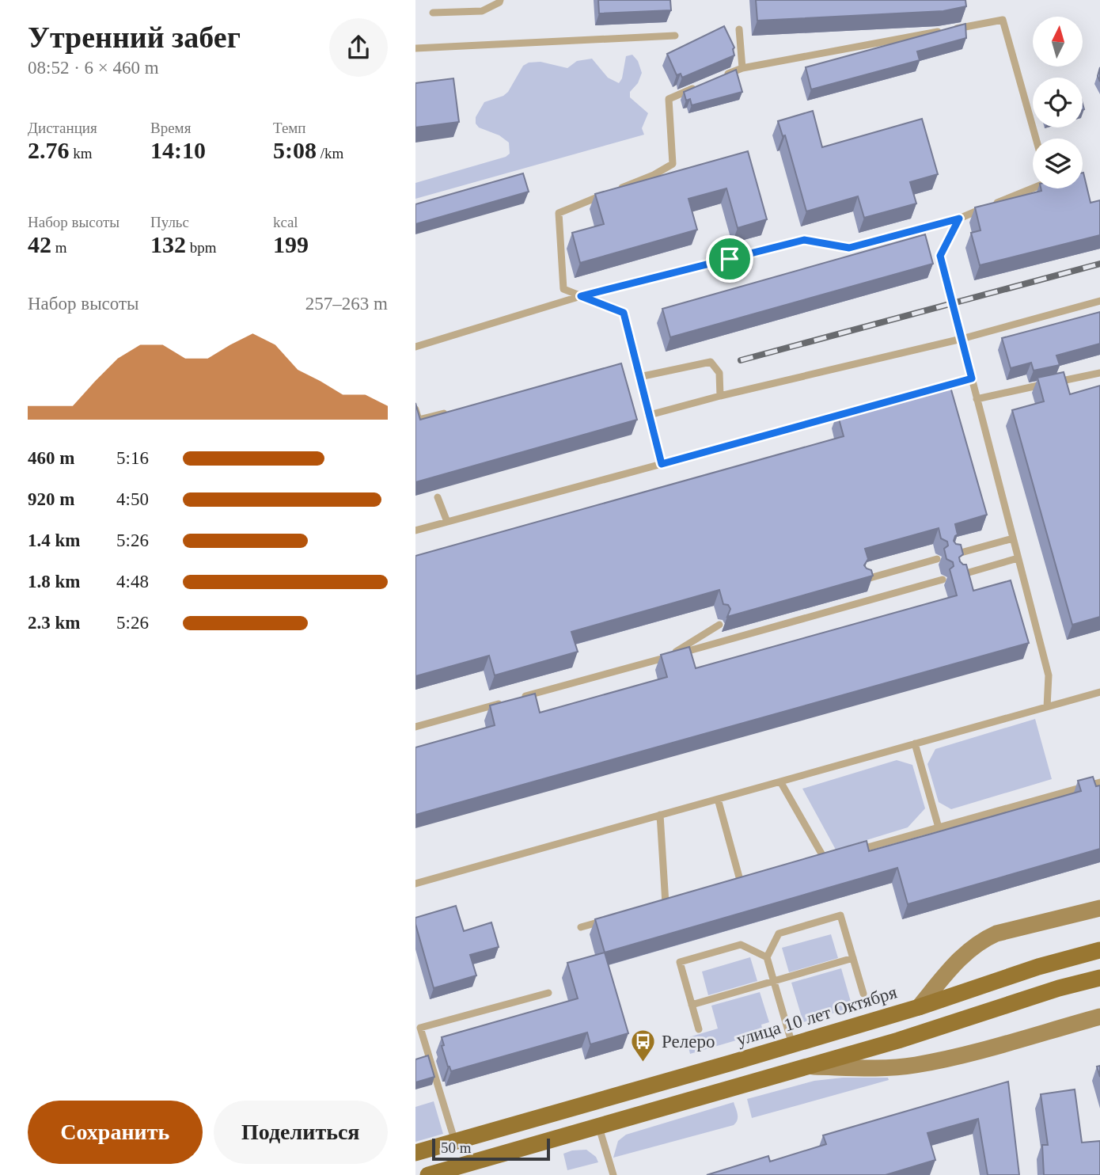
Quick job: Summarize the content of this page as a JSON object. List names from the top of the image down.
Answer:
{
  "streets": {
    "main road": ["улица 10 лет Октября"]
  },
  "places": {
    "bus stop": ["Релеро"]
  },
  "scale_bar": "50 m",
  "north": "top",
  "page": {
    "heading": ["Утренний забег", "08:52 · 6 × 460 m"],
    "stats": [
      ["Дистанция", "2.76 km"],
      ["Время", "14:10"],
      ["Темп", "5:08 /km"],
      ["Набор высоты", "42 m"],
      ["Пульс", "132 bpm"],
      ["kcal", "199"]
    ],
    "chart": ["Набор высоты", "257–263 m"],
    "list": [
      {
        "name": "460 m",
        "note": "5:16"
      },
      {
        "name": "920 m",
        "note": "4:50"
      },
      {
        "name": "1.4 km",
        "note": "5:26"
      },
      {
        "name": "1.8 km",
        "note": "4:48"
      },
      {
        "name": "2.3 km",
        "note": "5:26"
      }
    ],
    "buttons": ["Сохранить", "Поделиться"],
    "scale": "50 m"
  }
}
